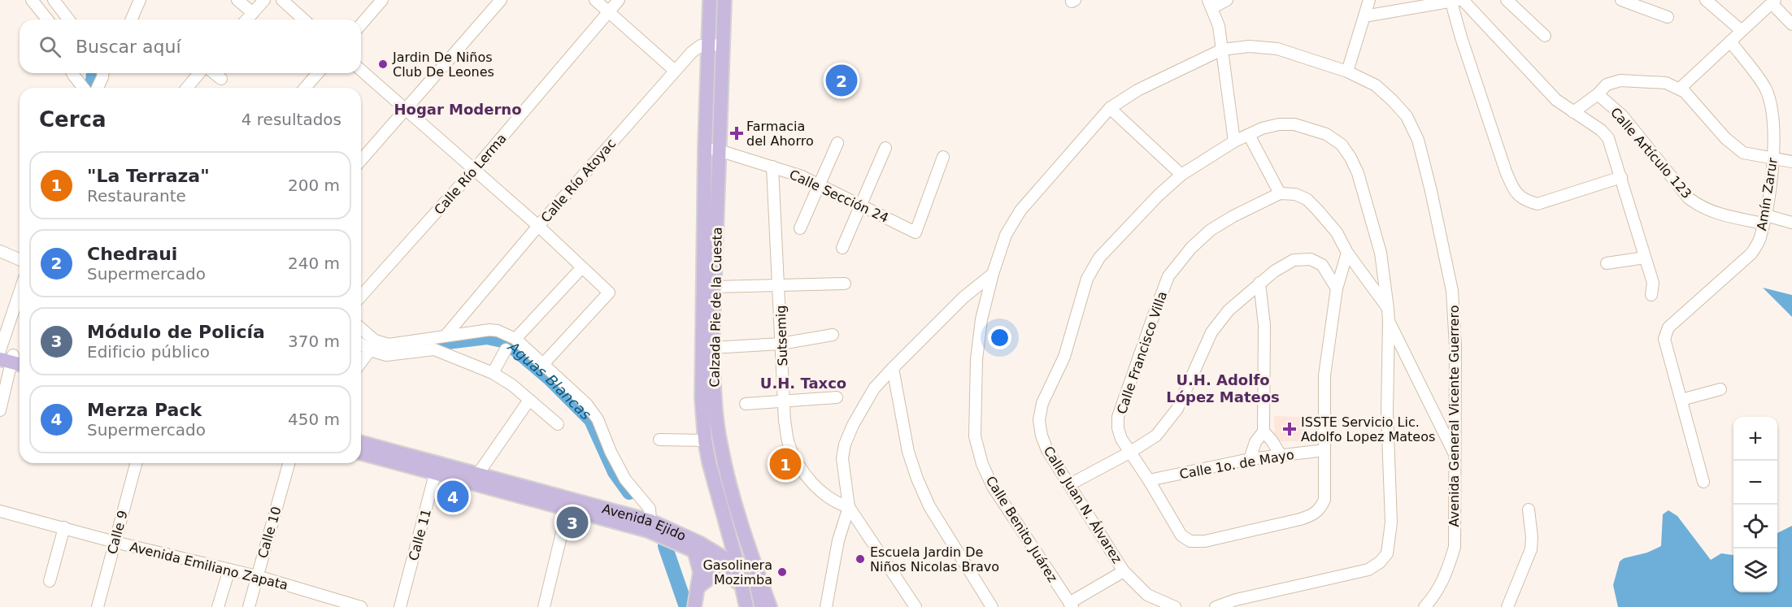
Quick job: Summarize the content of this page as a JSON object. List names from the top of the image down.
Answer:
{
  "streets": {
    "main road": ["Calzada Pie de la Cuesta", "Avenida Ejido"],
    "street": [
      "Calle Artículo 123",
      "Calle Río Lerma",
      "Calle Río Atoyac",
      "Amín Zarur",
      "Calle Sección 24",
      "Sutsemig",
      "Calle Francisco Villa",
      "Avenida General Vicente Guerrero",
      "Calle 1o. de Mayo",
      "Calle Juan N. Álvarez",
      "Calle Benito Juárez",
      "Calle 9",
      "Calle 10",
      "Calle 11",
      "Avenida Emiliano Zapata"
    ]
  },
  "crossings": [
    ["Calle Artículo 123", "Amín Zarur"],
    ["Calle Río Atoyac", "Calzada Pie de la Cuesta"],
    ["Calle Sección 24", "Calzada Pie de la Cuesta"],
    ["Calle Sección 24", "Sutsemig"],
    ["Calle Francisco Villa", "Calle 1o. de Mayo"],
    ["Avenida General Vicente Guerrero", "Calle Benito Juárez"],
    ["Avenida Ejido", "Calle 11"],
    ["Calle 9", "Avenida Emiliano Zapata"],
    ["Calle 10", "Avenida Emiliano Zapata"]
  ],
  "districts": ["Hogar Moderno", "U.H. Adolfo López Mateos", "U.H. Taxco"],
  "water": ["Aguas Blancas"],
  "places": {
    "other": ["Jardin De Niños Club De Leones", "Escuela Jardin De Niños Nicolas Bravo", "Gasolinera Mozimba"],
    "health": ["Farmacia del Ahorro", "ISSTE Servicio Lic. Adolfo Lopez Mateos"]
  },
  "page": {
    "search": "Buscar aquí",
    "pins": [
      "2",
      "1",
      "4",
      "3"
    ],
    "heading": ["Cerca", "4 resultados"],
    "list": [
      {
        "mark": "1",
        "name": "\"La Terraza\"",
        "note": "Restaurante",
        "value": "200 m"
      },
      {
        "mark": "2",
        "name": "Chedraui",
        "note": "Supermercado",
        "value": "240 m"
      },
      {
        "mark": "3",
        "name": "Módulo de Policía",
        "note": "Edificio público",
        "value": "370 m"
      },
      {
        "mark": "4",
        "name": "Merza Pack",
        "note": "Supermercado",
        "value": "450 m"
      }
    ],
    "map_buttons": ["+", "−"]
  }
}
